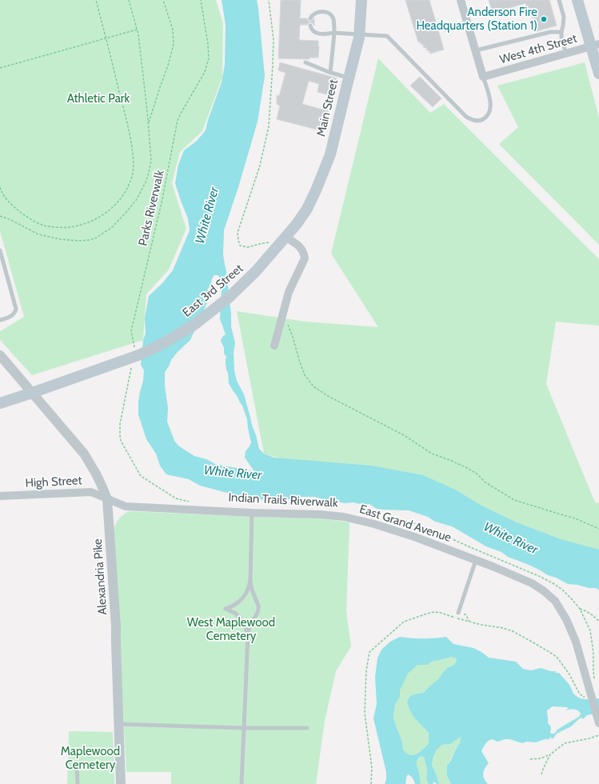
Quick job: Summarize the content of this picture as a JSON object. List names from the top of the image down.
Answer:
{
  "streets": {
    "main road": ["Main Street", "East 3rd Street"],
    "street": [
      "West 4th Street",
      "High Street",
      "East Grand Avenue",
      "Alexandria Pike"
    ],
    "path": ["Parks Riverwalk"]
  },
  "crossings": [
    ["Main Street", "East 3rd Street"],
    ["East 3rd Street", "Alexandria Pike"],
    ["High Street", "East Grand Avenue"],
    ["High Street", "Alexandria Pike"],
    ["East Grand Avenue", "Alexandria Pike"]
  ],
  "water": ["White River"],
  "parks": ["Athletic Park", "West Maplewood Cemetery", "Maplewood Cemetery"],
  "places": ["Anderson Fire Headquarters (Station 1)"]
}
